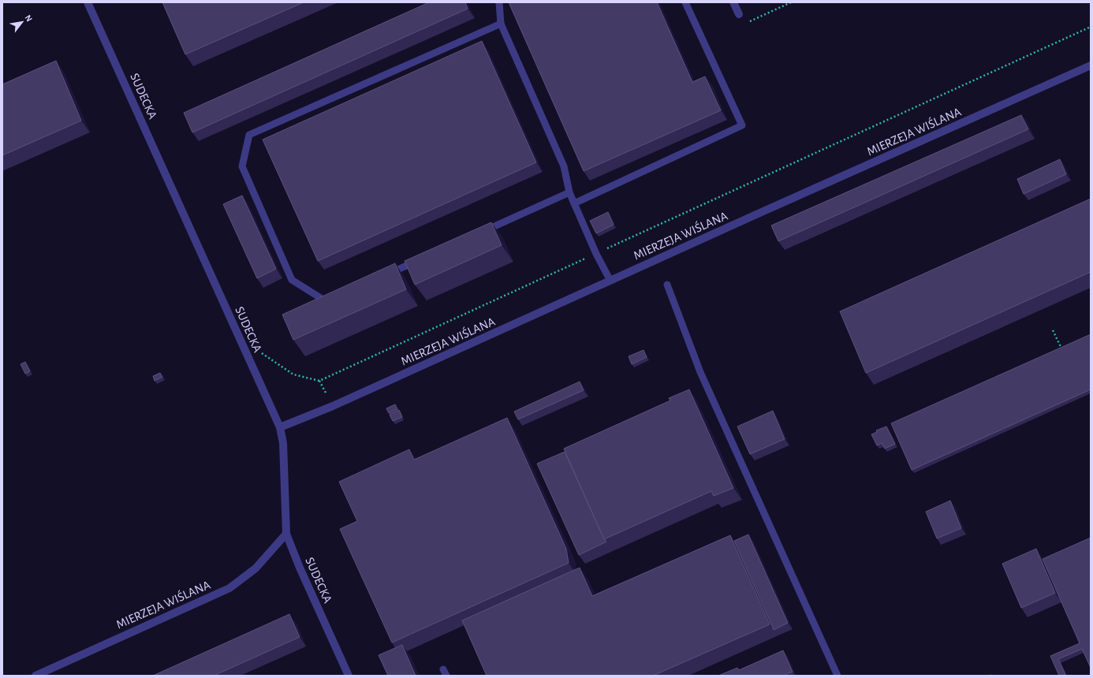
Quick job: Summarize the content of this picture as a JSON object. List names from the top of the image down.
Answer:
{
  "streets": {
    "street": ["SUDECKA", "MIERZEJA WIŚLANA"]
  },
  "crossings": [
    ["SUDECKA", "MIERZEJA WIŚLANA"]
  ],
  "north": "top right"
}
